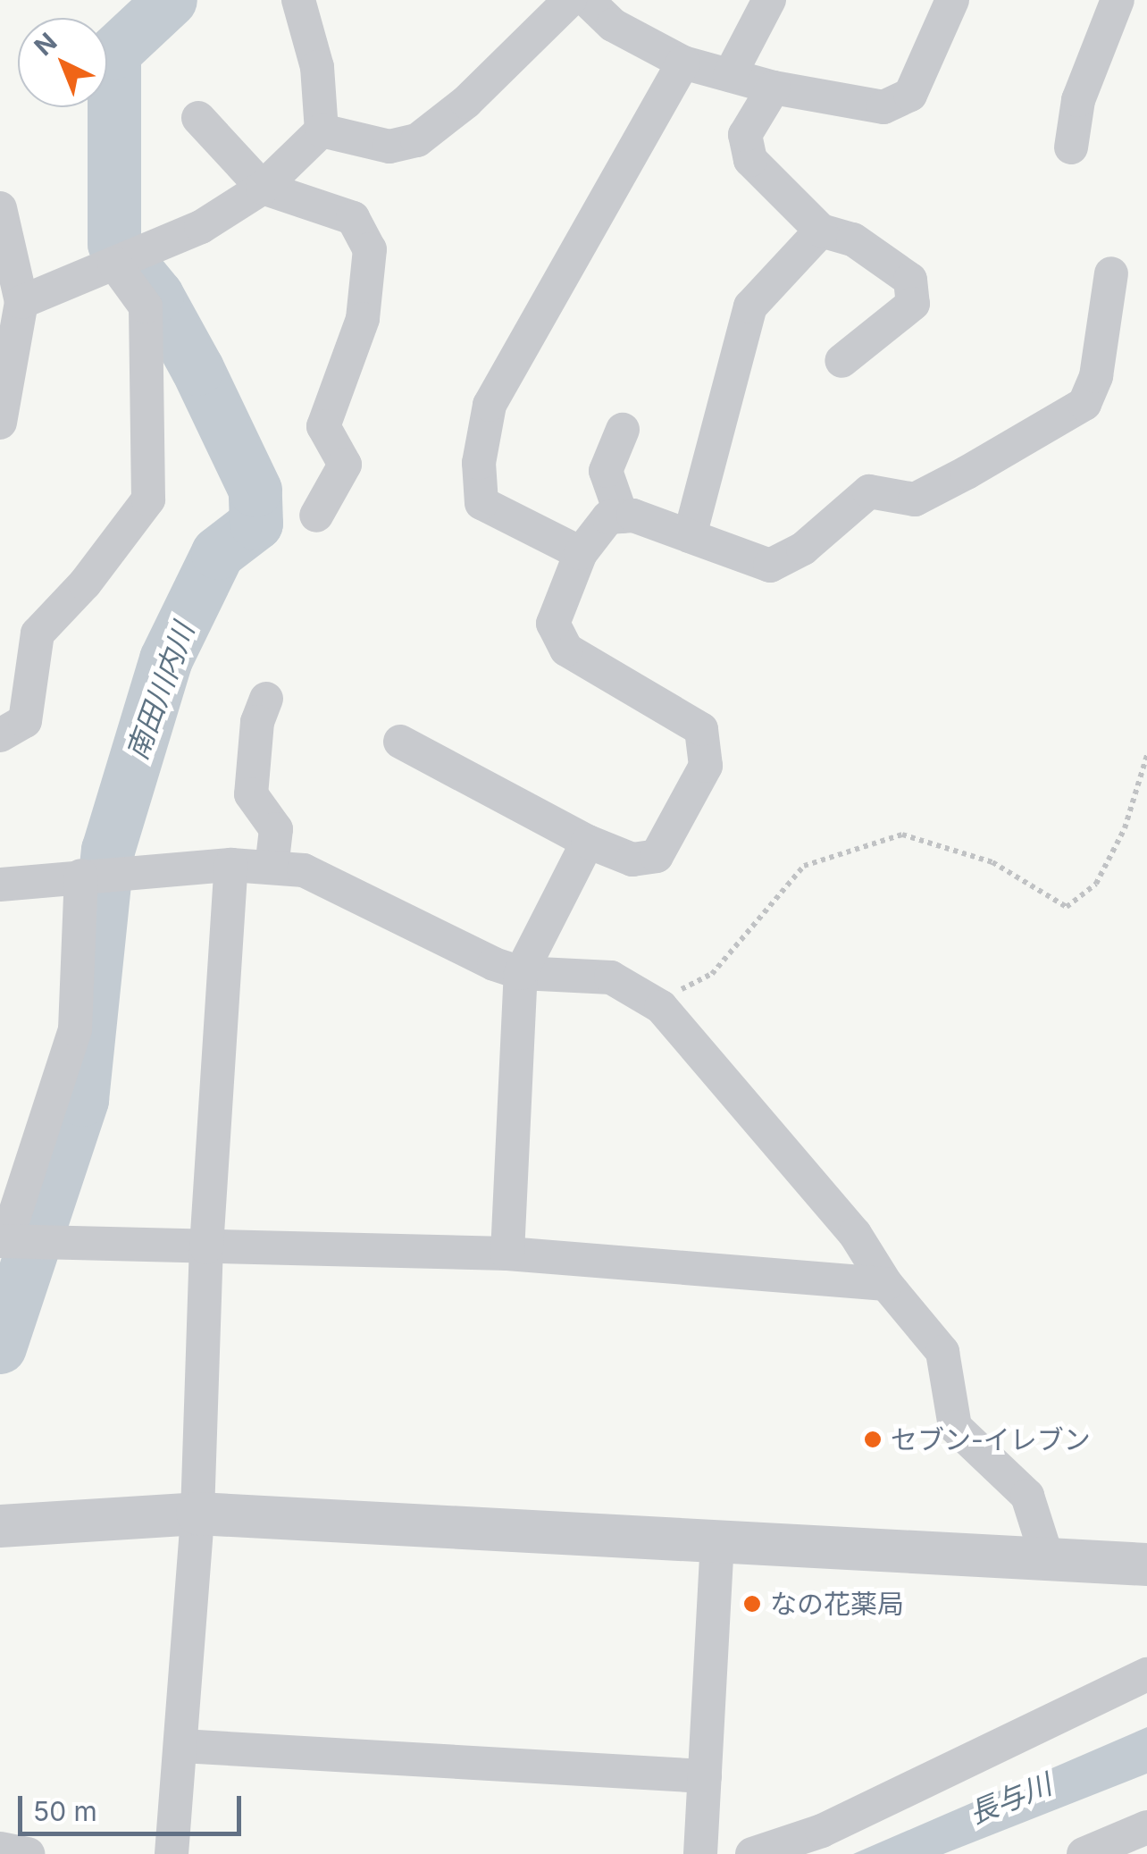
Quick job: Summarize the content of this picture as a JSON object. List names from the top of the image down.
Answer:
{
  "water": ["南田川内川", "長与川"],
  "places": ["セブン-イレブン", "なの花薬局"],
  "scale_bar": "50 m",
  "north": "top left"
}
